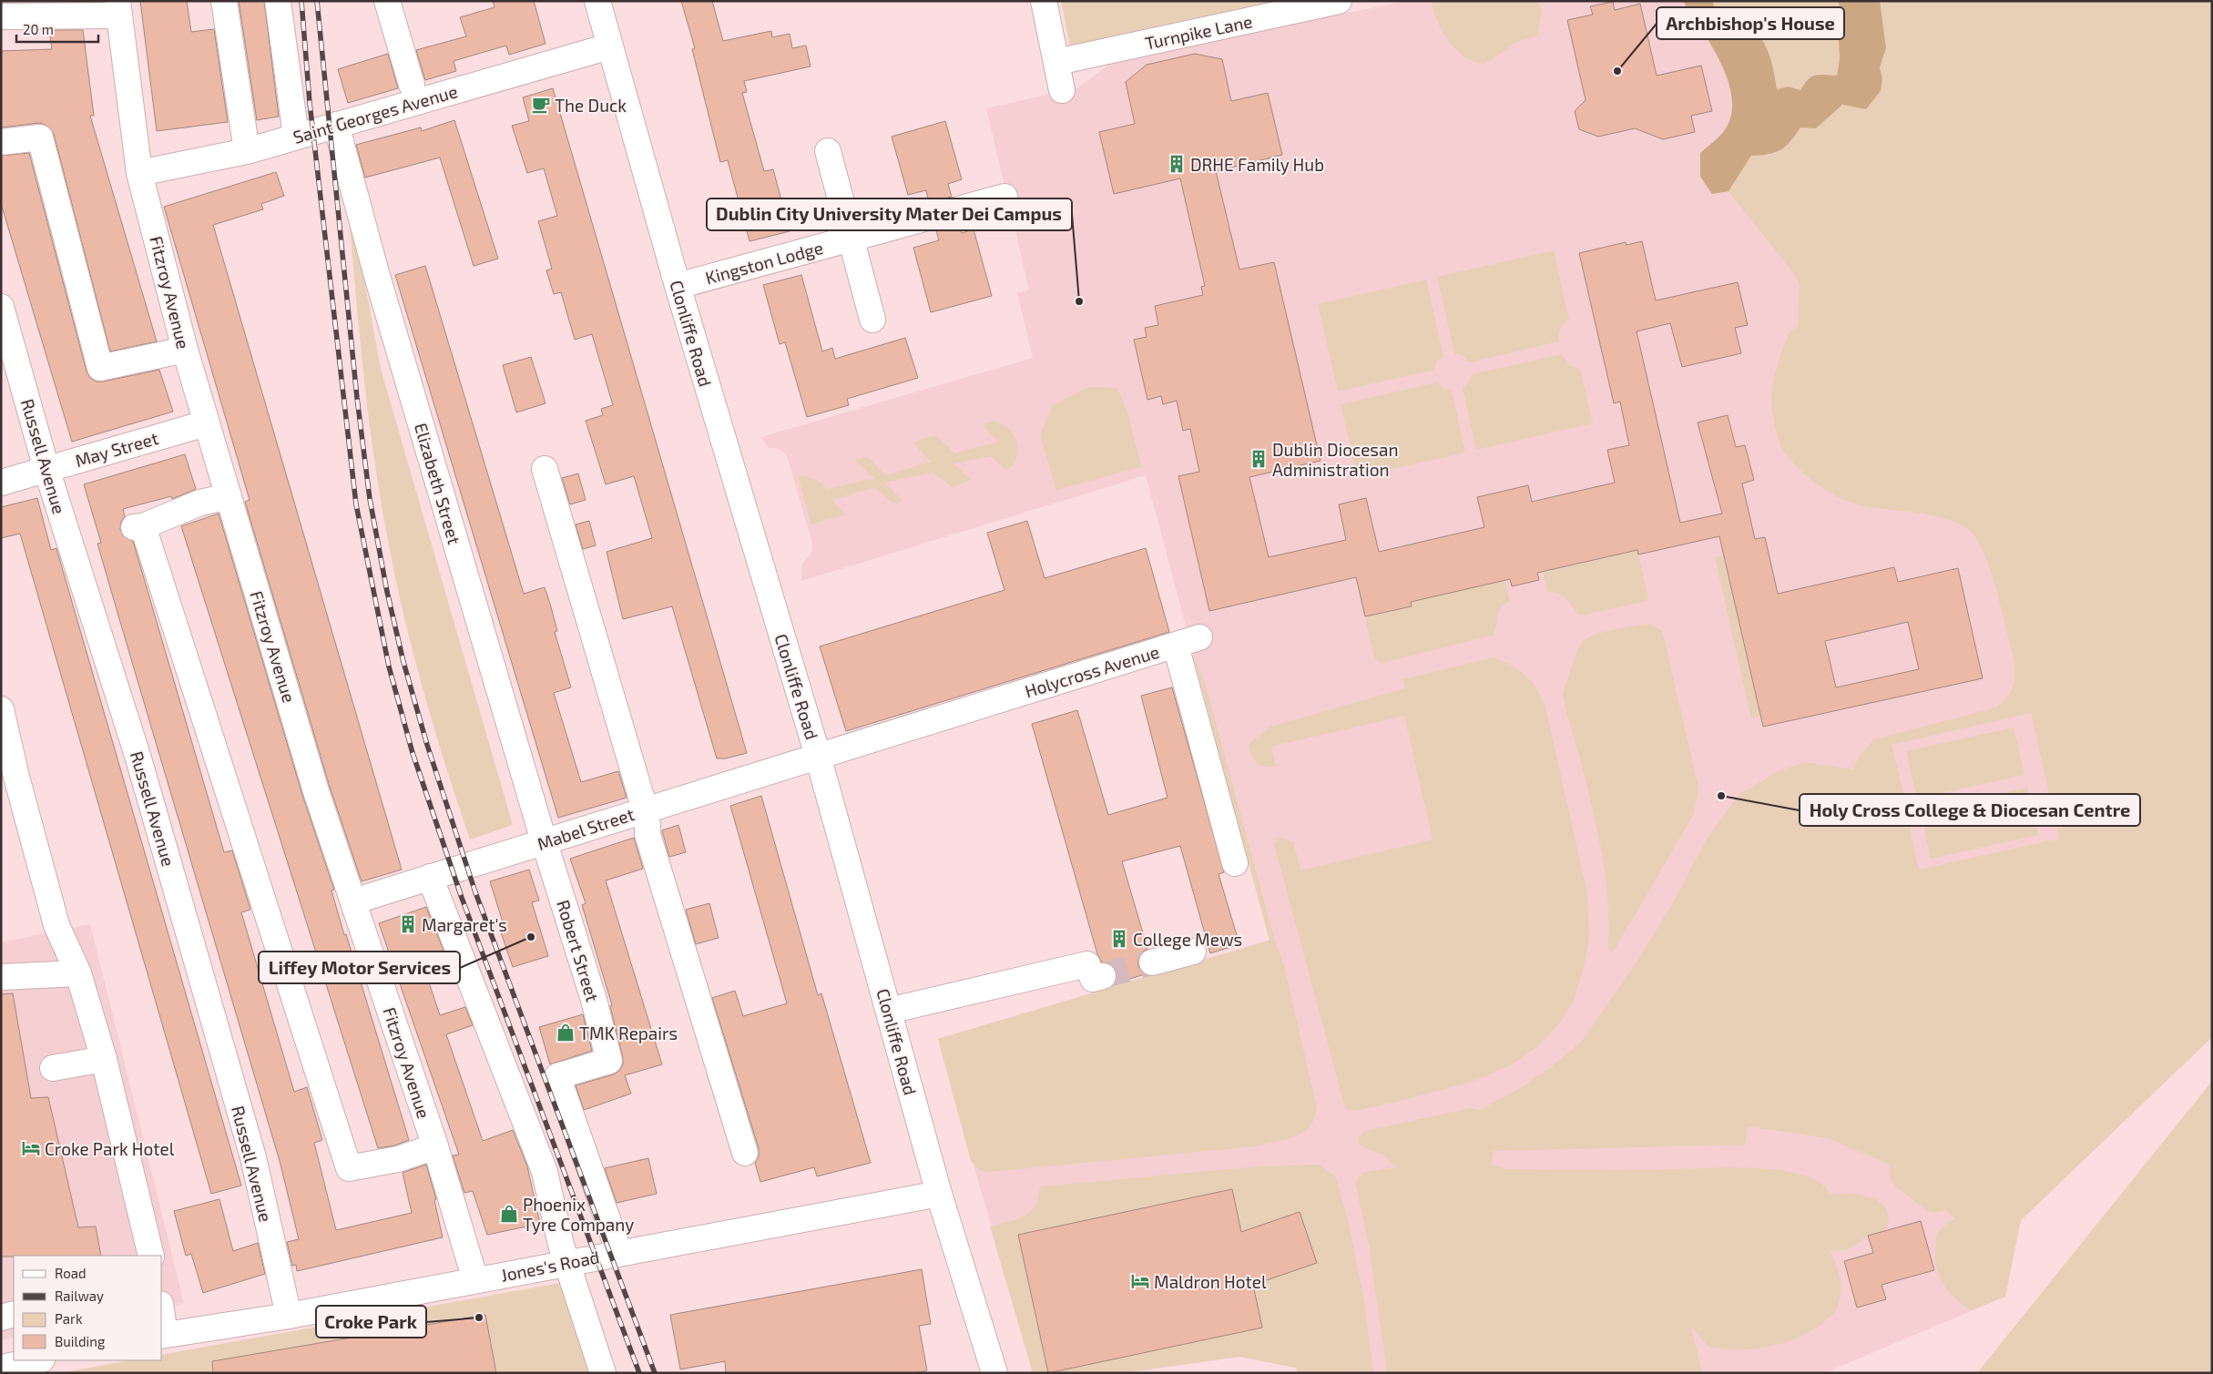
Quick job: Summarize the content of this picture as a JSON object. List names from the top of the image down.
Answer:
{
  "streets": {
    "street": [
      "Turnpike Lane",
      "Saint Georges Avenue",
      "Kingston Lodge",
      "Fitzroy Avenue",
      "Clonliffe Road",
      "May Street",
      "Russell Avenue",
      "Elizabeth Street",
      "Holycross Avenue",
      "Mabel Street",
      "Robert Street",
      "Jones's Road"
    ]
  },
  "crossings": [
    ["Saint Georges Avenue", "Fitzroy Avenue"],
    ["Saint Georges Avenue", "Clonliffe Road"],
    ["Saint Georges Avenue", "Elizabeth Street"],
    ["Kingston Lodge", "Clonliffe Road"],
    ["Fitzroy Avenue", "May Street"],
    ["Fitzroy Avenue", "Mabel Street"],
    ["Fitzroy Avenue", "Jones's Road"],
    ["Clonliffe Road", "Holycross Avenue"],
    ["Clonliffe Road", "Mabel Street"],
    ["Clonliffe Road", "Jones's Road"],
    ["May Street", "Russell Avenue"],
    ["Russell Avenue", "Jones's Road"],
    ["Elizabeth Street", "Mabel Street"],
    ["Elizabeth Street", "Robert Street"],
    ["Holycross Avenue", "Mabel Street"],
    ["Mabel Street", "Robert Street"],
    ["Robert Street", "Jones's Road"]
  ],
  "places": {
    "other": [
      "Archbishop's House",
      "Dublin City University Mater Dei Campus",
      "Holy Cross College & Diocesan Centre",
      "Liffey Motor Services",
      "Croke Park"
    ],
    "cafe": ["The Duck"],
    "building": [
      "DRHE Family Hub",
      "Dublin Diocesan Administration",
      "Margaret's",
      "College Mews"
    ],
    "shop": ["TMK Repairs", "Phoenix Tyre Company"],
    "hotel": ["Croke Park Hotel", "Maldron Hotel"]
  },
  "legend": [
    "Road",
    "Railway",
    "Park",
    "Building"
  ],
  "scale_bar": "20 m"
}
